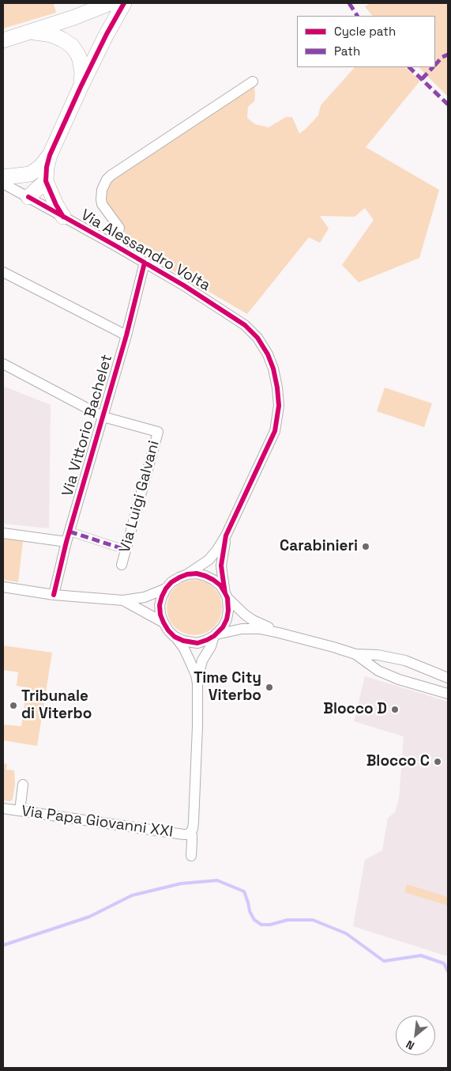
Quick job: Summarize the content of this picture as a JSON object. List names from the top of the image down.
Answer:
{
  "streets": {
    "street": [
      "Via Alessandro Volta",
      "Via Vittorio Bachelet",
      "Via Luigi Galvani",
      "Via Papa Giovanni XXI"
    ]
  },
  "crossings": [
    ["Via Alessandro Volta", "Via Vittorio Bachelet"],
    ["Via Vittorio Bachelet", "Via Luigi Galvani"]
  ],
  "places": [
    "Carabinieri",
    "Time City Viterbo",
    "Tribunale di Viterbo",
    "Blocco D",
    "Blocco C"
  ],
  "legend": ["Cycle path", "Path"],
  "north": "bottom left"
}
